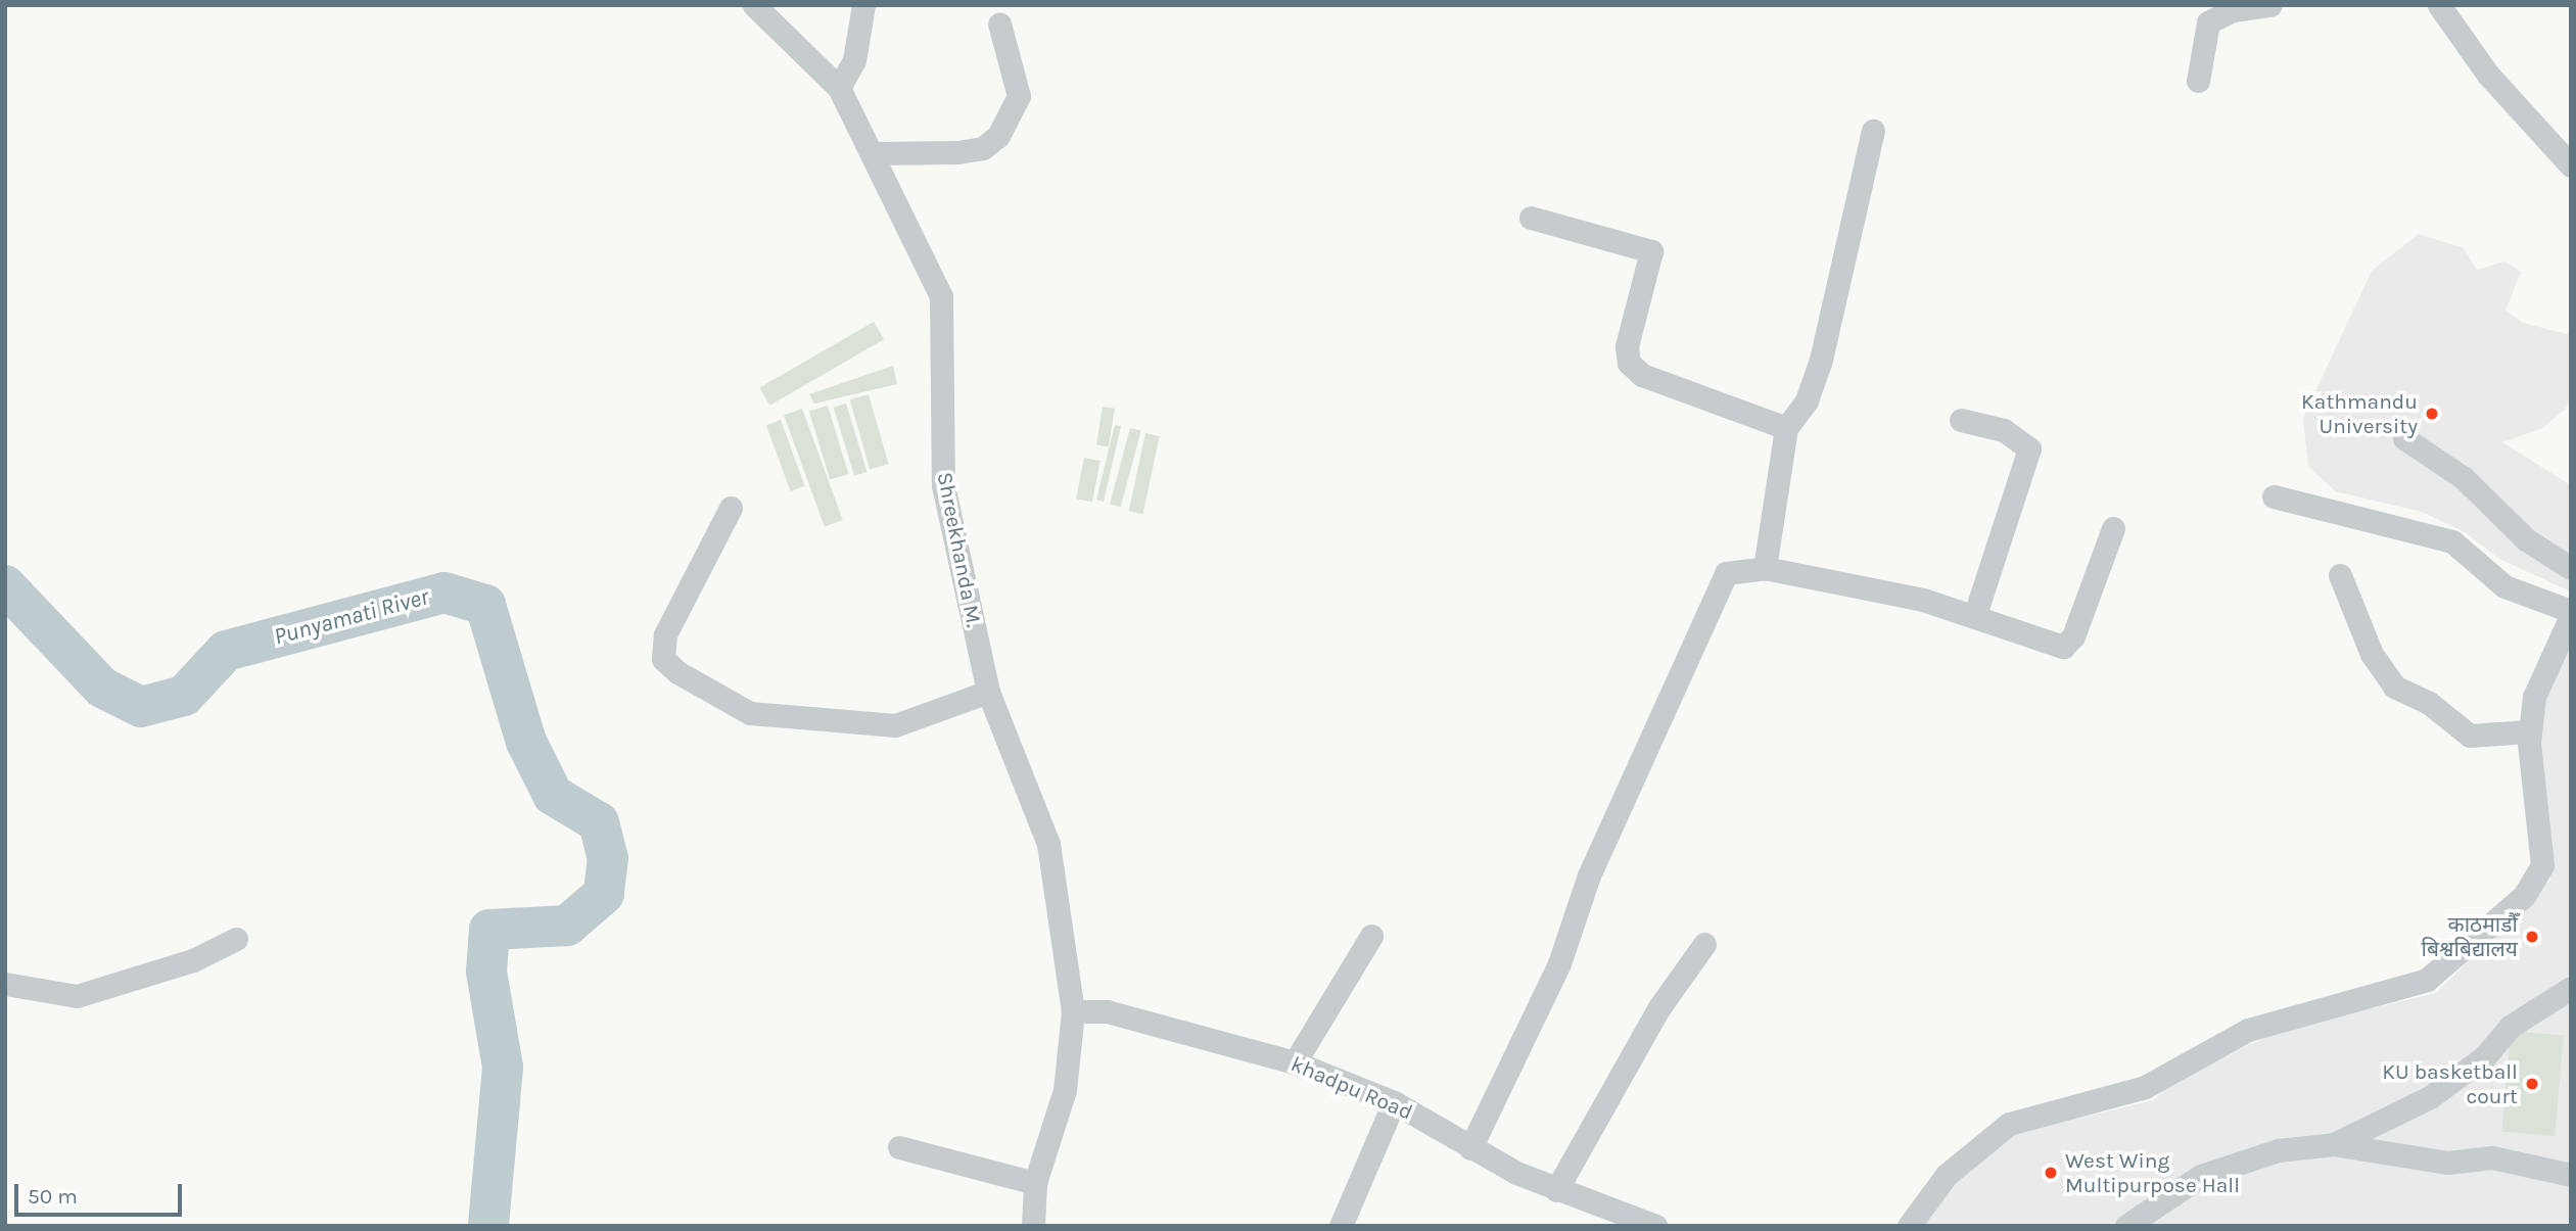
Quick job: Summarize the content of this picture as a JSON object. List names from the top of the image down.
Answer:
{
  "streets": {
    "street": ["Shreekhanda M.", "khadpu Road"]
  },
  "crossings": [
    ["Shreekhanda M.", "khadpu Road"]
  ],
  "water": ["Punyamati River"],
  "places": [
    "Kathmandu University",
    "काठमाडौँ बिश्वबिद्यालय",
    "KU basketball court",
    "West Wing Multipurpose Hall"
  ],
  "scale_bar": "50 m"
}
